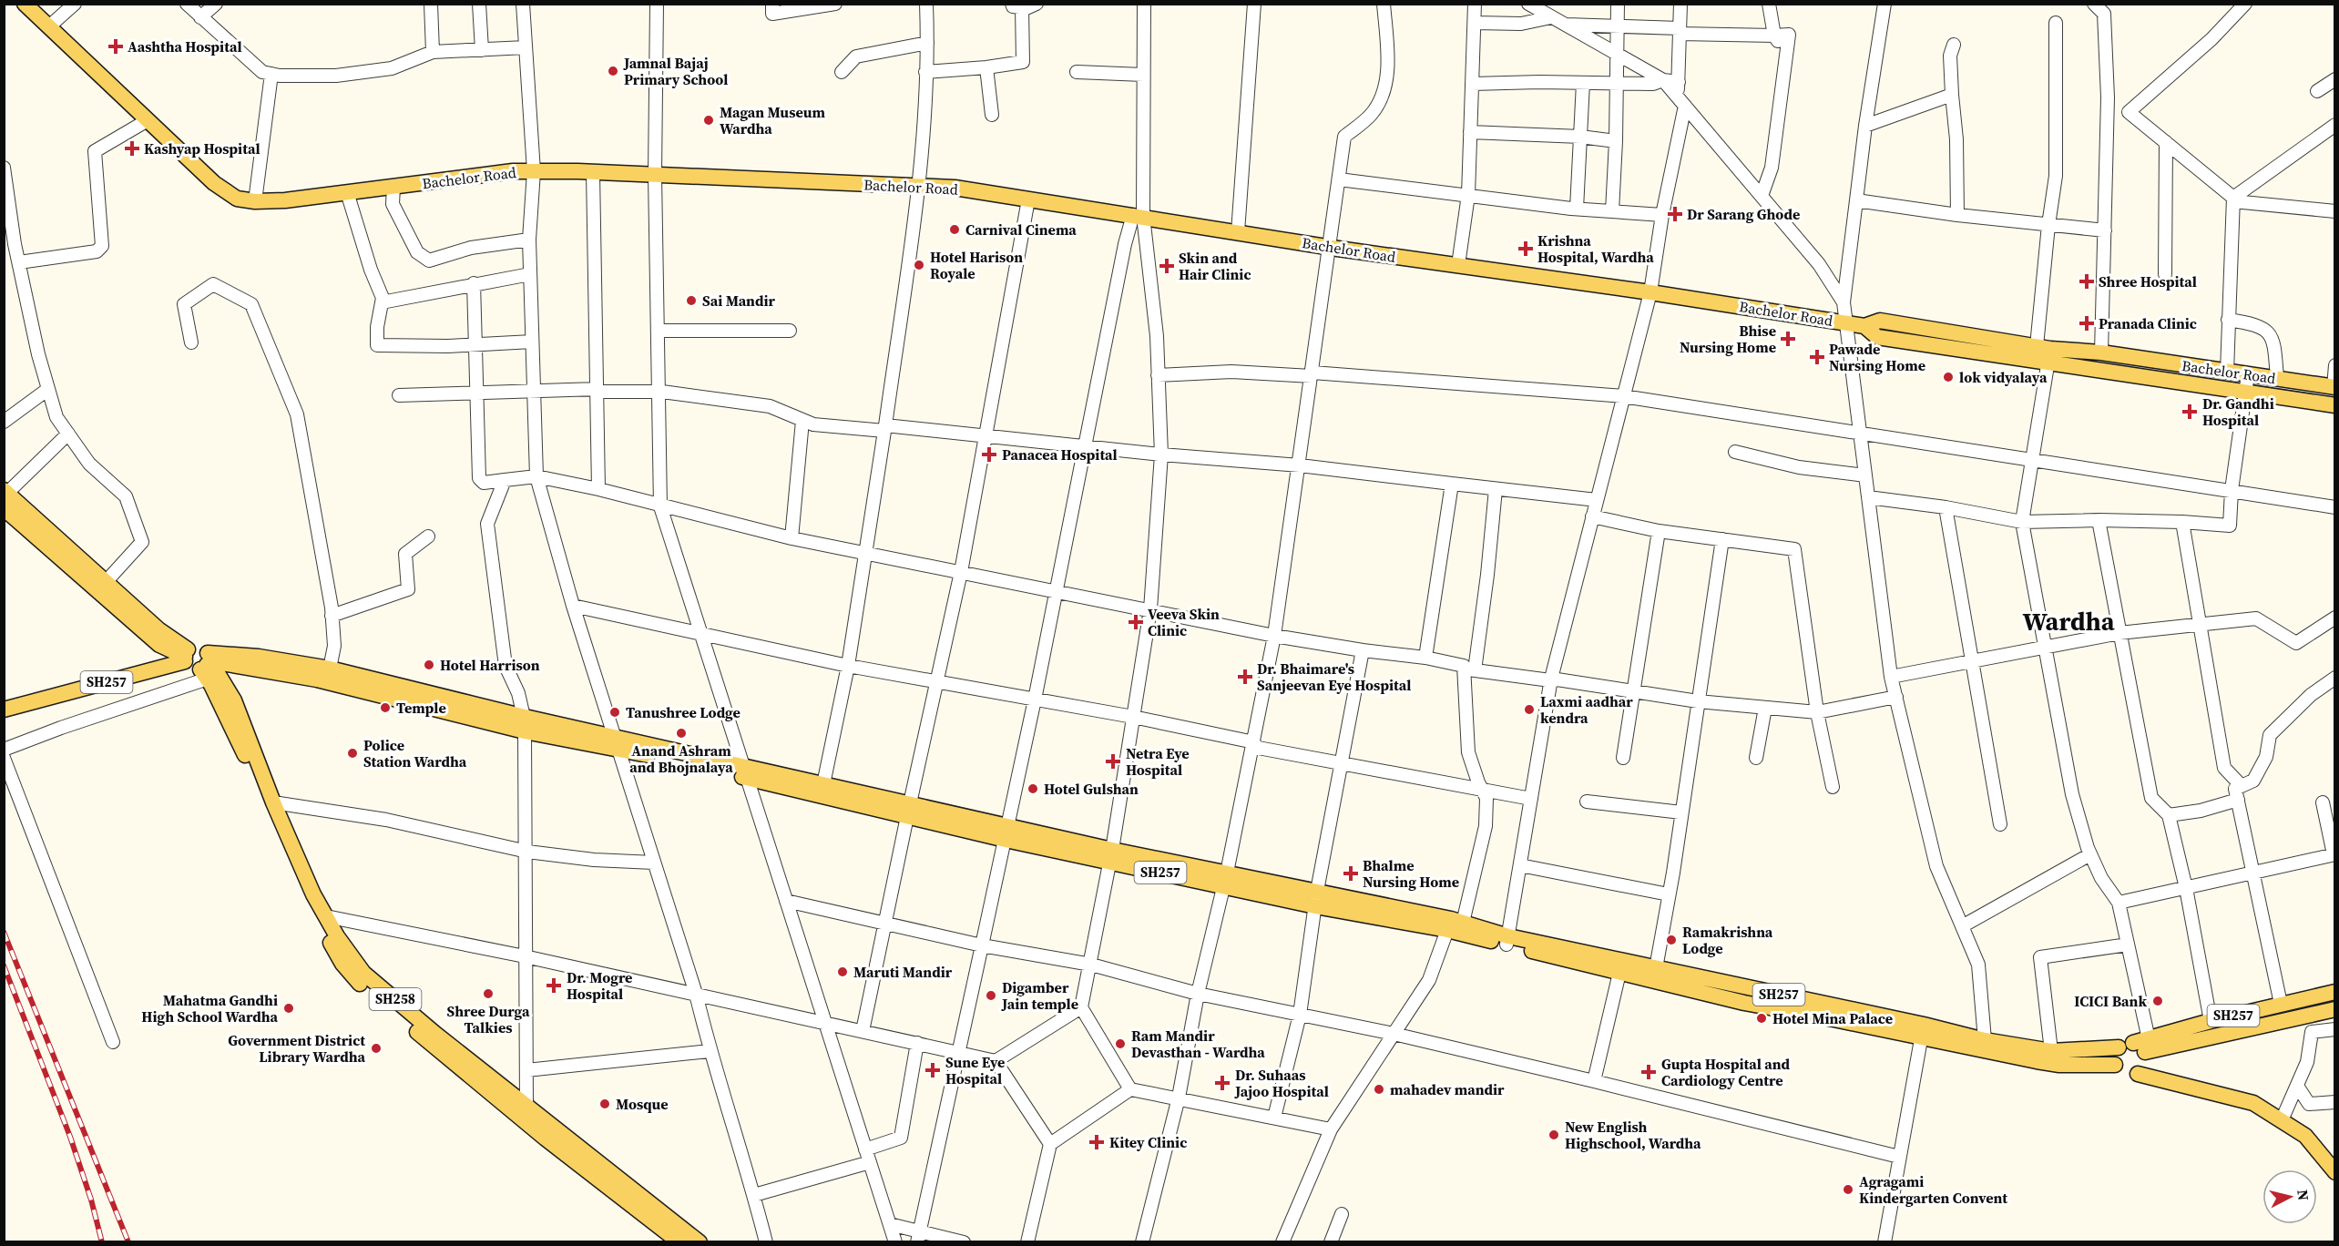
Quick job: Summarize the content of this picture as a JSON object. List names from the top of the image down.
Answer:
{
  "streets": {
    "main road": ["Bachelor Road", "SH257", "SH258"]
  },
  "crossings": [
    ["SH257", "SH258"]
  ],
  "districts": ["Wardha"],
  "places": {
    "health": [
      "Aashtha Hospital",
      "Kashyap Hospital",
      "Dr Sarang Ghode",
      "Krishna Hospital, Wardha",
      "Skin and Hair Clinic",
      "Shree Hospital",
      "Pranada Clinic",
      "Bhise Nursing Home",
      "Pawade Nursing Home",
      "Dr. Gandhi Hospital",
      "Panacea Hospital",
      "Veeva Skin Clinic",
      "Dr. Bhaimare's Sanjeevan Eye Hospital",
      "Netra Eye Hospital",
      "Bhalme Nursing Home",
      "Dr. Mogre Hospital",
      "Sune Eye Hospital",
      "Gupta Hospital and Cardiology Centre",
      "Dr. Suhaas Jajoo Hospital",
      "Kitey Clinic"
    ],
    "other": [
      "Jamnal Bajaj Primary School",
      "Magan Museum Wardha",
      "Carnival Cinema",
      "Hotel Harison Royale",
      "Sai Mandir",
      "lok vidyalaya",
      "Hotel Harrison",
      "Temple",
      "Laxmi aadhar kendra",
      "Tanushree Lodge",
      "Anand Ashram and Bhojnalaya",
      "Police Station Wardha",
      "Hotel Gulshan",
      "Ramakrishna Lodge",
      "Maruti Mandir",
      "Shree Durga Talkies",
      "Digamber Jain temple",
      "ICICI Bank",
      "Mahatma Gandhi High School Wardha",
      "Hotel Mina Palace",
      "Ram Mandir Devasthan - Wardha",
      "Government District Library Wardha",
      "mahadev mandir",
      "Mosque",
      "New English Highschool, Wardha",
      "Agragami Kindergarten Convent"
    ]
  },
  "north": "right"
}
